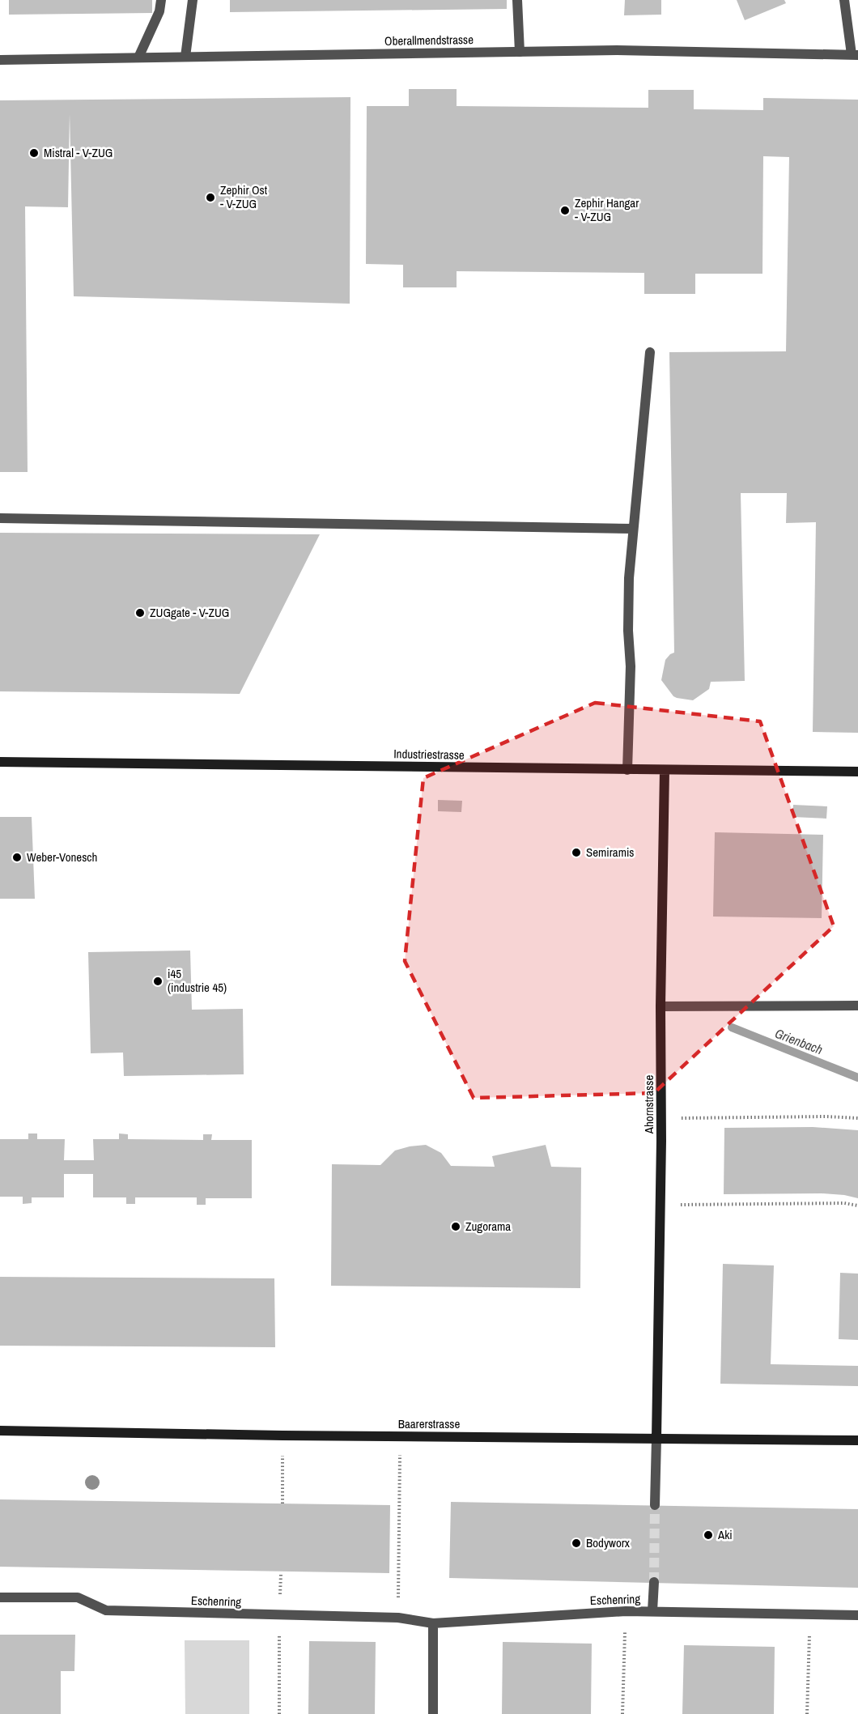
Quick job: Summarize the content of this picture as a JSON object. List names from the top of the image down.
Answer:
{
  "streets": {
    "street": [
      "Oberallmendstrasse",
      "Industriestrasse",
      "Ahornstrasse",
      "Baarerstrasse",
      "Eschenring"
    ]
  },
  "crossings": [
    ["Industriestrasse", "Ahornstrasse"],
    ["Ahornstrasse", "Baarerstrasse"]
  ],
  "water": ["Grienbach"],
  "places": [
    "Mistral - V-ZUG",
    "Zephir Ost - V-ZUG",
    "Zephir Hangar - V-ZUG",
    "ZUGgate - V-ZUG",
    "Semiramis",
    "Weber-Vonesch",
    "i45 (industrie 45)",
    "Zugorama",
    "Aki",
    "Bodyworx"
  ]
}
